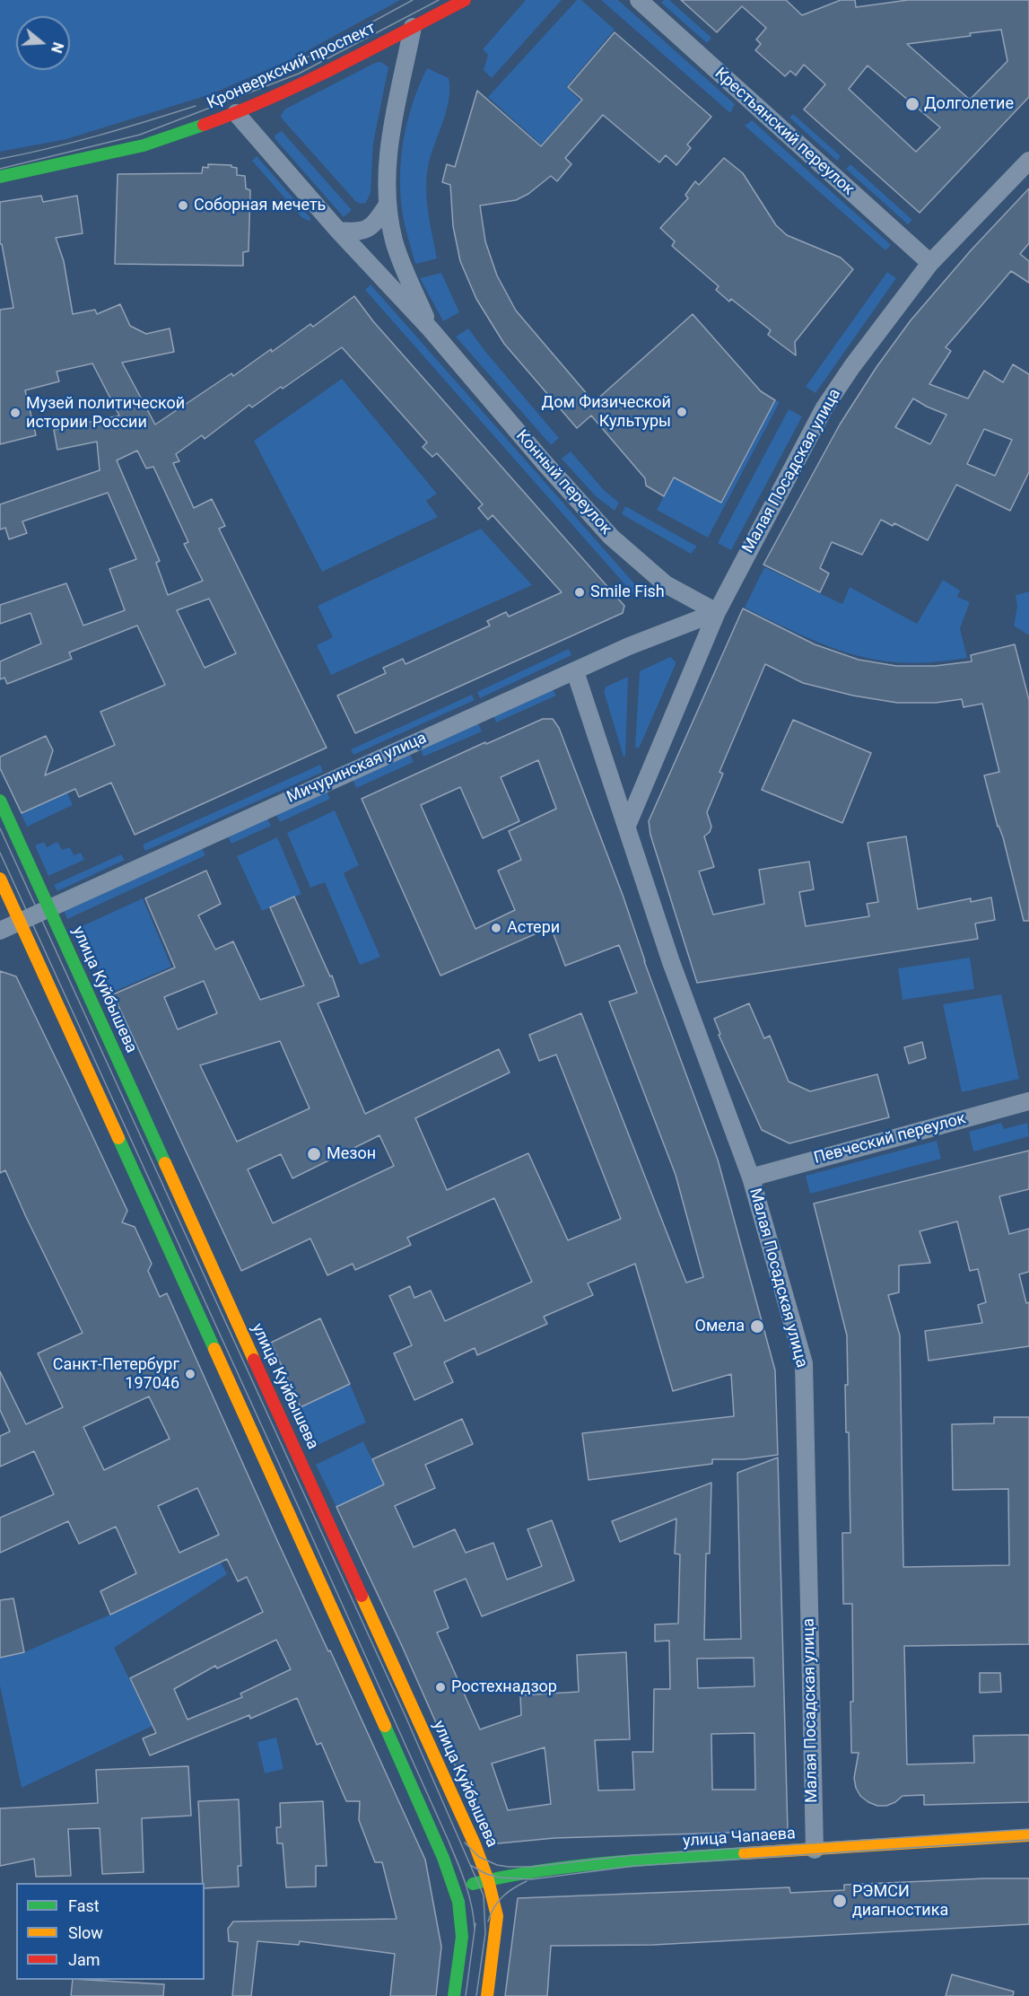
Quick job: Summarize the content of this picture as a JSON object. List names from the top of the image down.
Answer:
{
  "streets": {
    "main road": ["Кронверкский проспект", "улица Куйбышева", "улица Чапаева"],
    "street": [
      "Крестьянский переулок",
      "Малая Посадская улица",
      "Конный переулок",
      "Мичуринская улица",
      "Певческий переулок"
    ]
  },
  "crossings": [
    ["Кронверкский проспект", "Конный переулок"],
    ["Крестьянский переулок", "Малая Посадская улица"],
    ["Малая Посадская улица", "Конный переулок"],
    ["Малая Посадская улица", "Мичуринская улица"],
    ["Малая Посадская улица", "Певческий переулок"],
    ["Малая Посадская улица", "улица Чапаева"],
    ["Конный переулок", "Мичуринская улица"],
    ["Мичуринская улица", "улица Куйбышева"],
    ["улица Куйбышева", "улица Чапаева"]
  ],
  "places": [
    "Долголетие",
    "Соборная мечеть",
    "Дом Физической Культуры",
    "Музей политической истории России",
    "Smile Fish",
    "Астери",
    "Мезон",
    "Омела",
    "Санкт-Петербург 197046",
    "Ростехнадзор",
    "РЭМСИ диагностика"
  ],
  "legend": ["Fast", "Slow", "Jam"],
  "north": "right"
}
